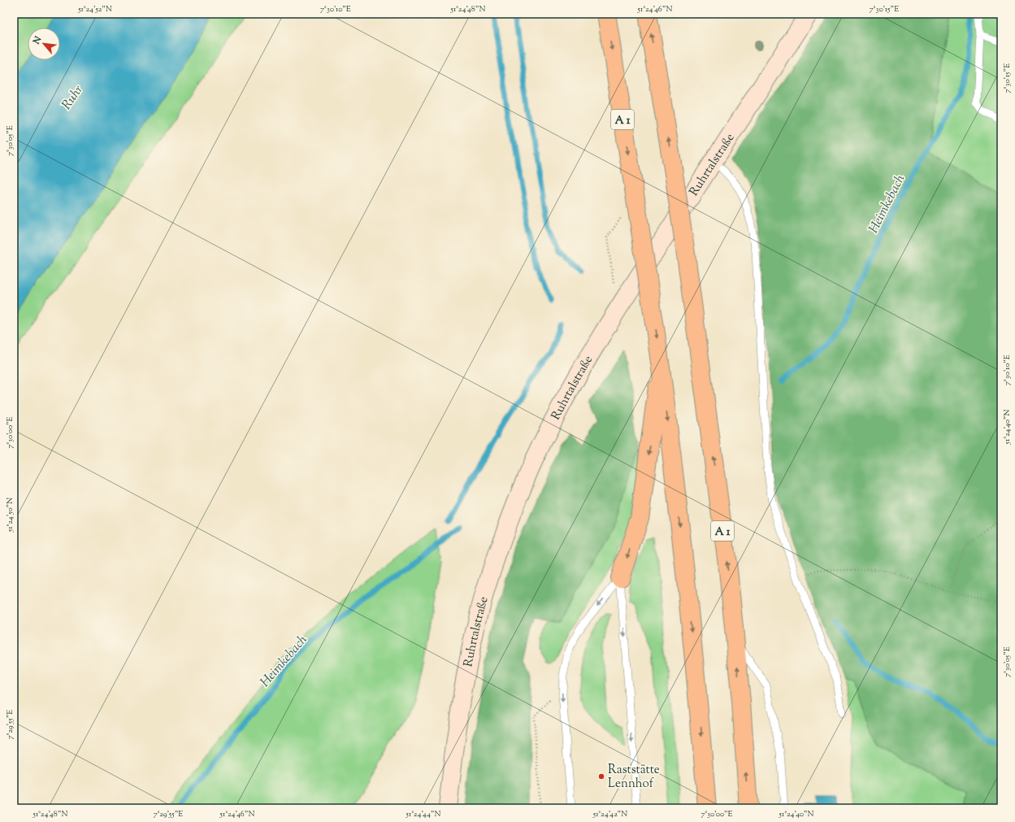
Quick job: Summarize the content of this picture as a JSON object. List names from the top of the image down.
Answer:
{
  "streets": {
    "highway": ["A 1"],
    "main road": ["Ruhrtalstraße"]
  },
  "water": ["Ruhr", "Heimkebach"],
  "places": ["Raststätte Lennhof"],
  "north": "top left",
  "coordinates": [
    "51°24'52\"N",
    "7°30'10\"E",
    "51°24'48\"N",
    "51°24'46\"N",
    "7°30'15\"E",
    "7°30'05\"E",
    "51°24'40\"N",
    "7°30'00\"E",
    "51°24'50\"N",
    "7°29'55\"E",
    "51°24'44\"N",
    "51°24'42\"N"
  ]
}
